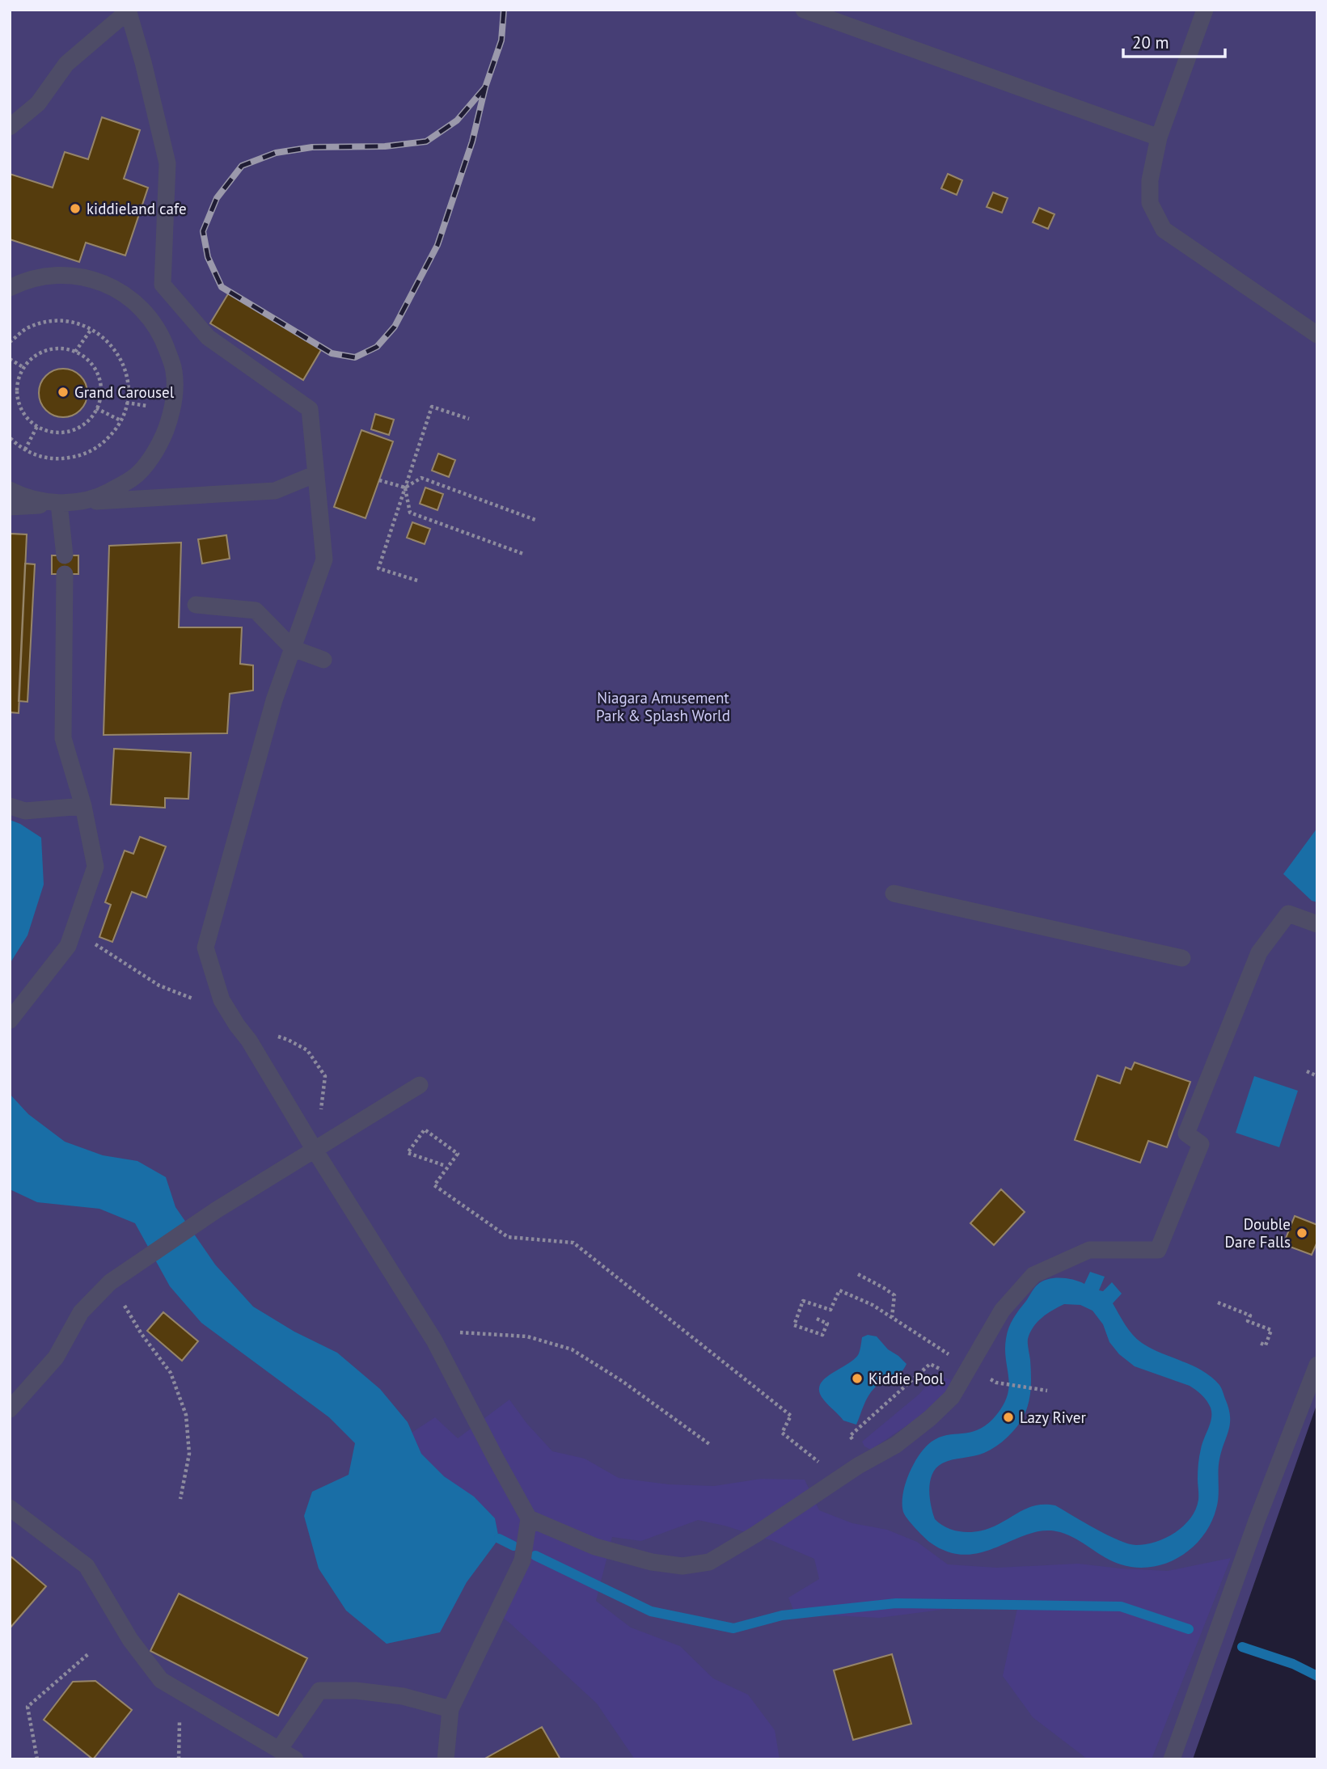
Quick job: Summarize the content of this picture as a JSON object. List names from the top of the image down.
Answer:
{
  "parks": ["Niagara Amusement Park & Splash World"],
  "places": [
    "kiddieland cafe",
    "Grand Carousel",
    "Double Dare Falls",
    "Kiddie Pool",
    "Lazy River"
  ],
  "scale_bar": "20 m"
}
